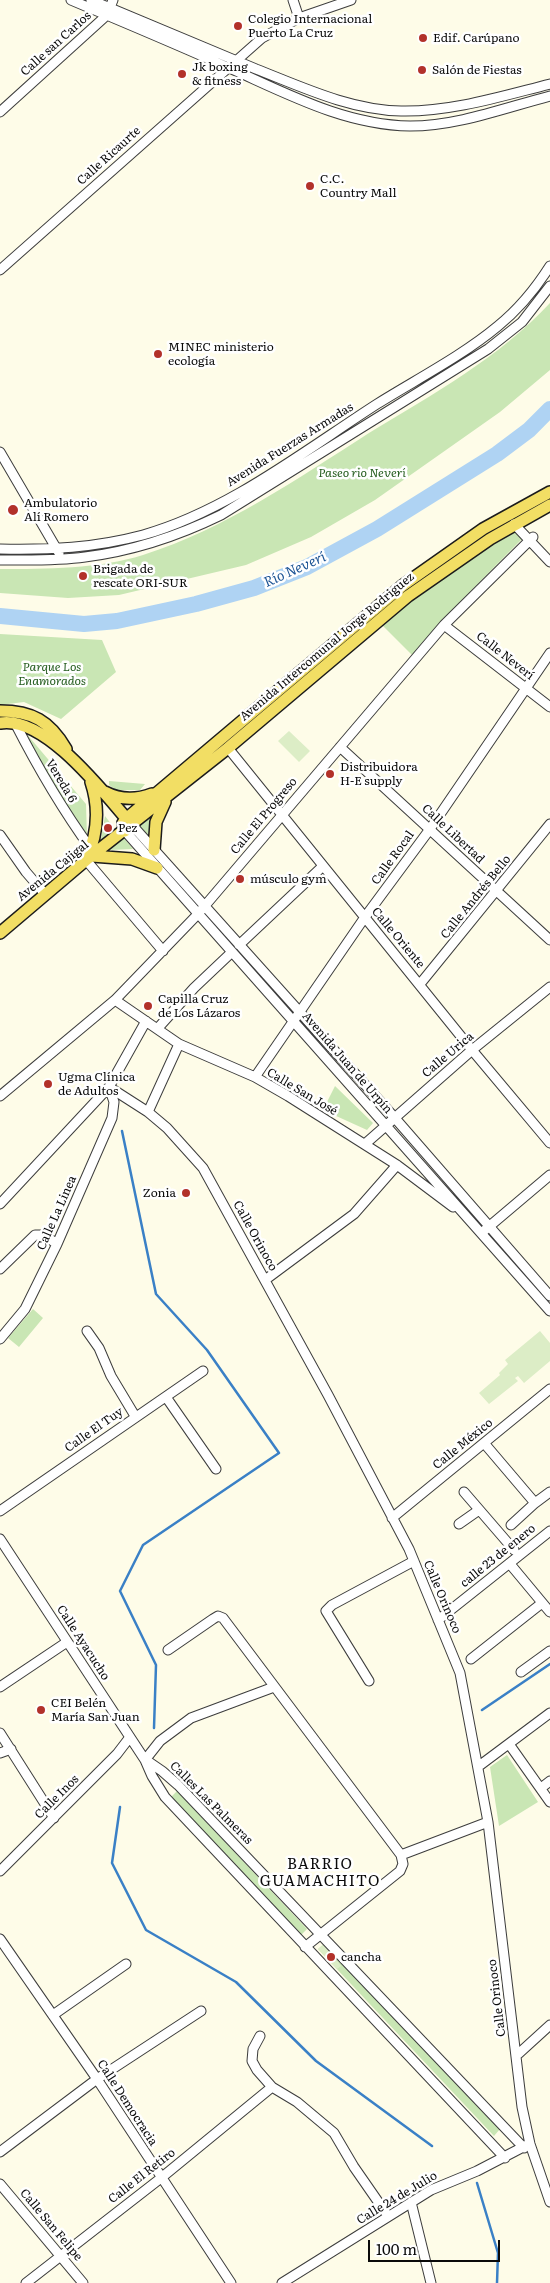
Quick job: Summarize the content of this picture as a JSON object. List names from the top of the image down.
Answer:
{
  "streets": {
    "main road": ["Avenida Intercomunal Jorge Rodriguez", "Avenida Cajigal"],
    "street": [
      "Calle san Carlos",
      "Calle Ricaurte",
      "Avenida Fuerzas Armadas",
      "Calle Neverí",
      "Vereda 6",
      "Calle El Progreso",
      "Calle Libertad",
      "Calle Rocal",
      "Calle Andrés Bello",
      "Calle Oriente",
      "Calle Urica",
      "Avenida Juan de Urpín",
      "Calle San José",
      "Calle La Linea",
      "Calle Orinoco",
      "Calle El Tuy",
      "Calle México",
      "calle 23 de enero",
      "Calle Ayacucho",
      "Calle Inos",
      "Calles Las Palmeras",
      "Calle Democracia",
      "Calle El Retiro",
      "Calle 24 de Julio",
      "Calle San Felipe"
    ]
  },
  "crossings": [
    ["Avenida Intercomunal Jorge Rodriguez", "Avenida Cajigal"],
    ["Avenida Intercomunal Jorge Rodriguez", "Calle Oriente"],
    ["Avenida Intercomunal Jorge Rodriguez", "Avenida Juan de Urpín"],
    ["Calle Neverí", "Calle El Progreso"],
    ["Calle Neverí", "Calle Rocal"],
    ["Vereda 6", "Calle El Progreso"],
    ["Vereda 6", "Avenida Cajigal"],
    ["Calle El Progreso", "Calle Libertad"],
    ["Calle El Progreso", "Calle Oriente"],
    ["Calle El Progreso", "Avenida Juan de Urpín"],
    ["Calle El Progreso", "Calle San José"],
    ["Calle Libertad", "Calle Rocal"],
    ["Calle Libertad", "Calle Andrés Bello"],
    ["Calle Rocal", "Calle Oriente"],
    ["Calle Rocal", "Avenida Juan de Urpín"],
    ["Calle Rocal", "Calle San José"],
    ["Avenida Cajigal", "Avenida Juan de Urpín"],
    ["Calle Andrés Bello", "Calle Oriente"],
    ["Calle Oriente", "Calle Urica"],
    ["Calle Urica", "Avenida Juan de Urpín"],
    ["Calle Urica", "Calle San José"],
    ["Avenida Juan de Urpín", "Calle San José"],
    ["Calle La Linea", "Calle Orinoco"],
    ["Calle Orinoco", "Calle México"],
    ["Calle Orinoco", "calle 23 de enero"],
    ["Calle Orinoco", "Calles Las Palmeras"],
    ["Calle Orinoco", "Calle 24 de Julio"],
    ["Calle Ayacucho", "Calle Inos"],
    ["Calle Ayacucho", "Calles Las Palmeras"],
    ["Calles Las Palmeras", "Calle 24 de Julio"],
    ["Calle Democracia", "Calle El Retiro"],
    ["Calle El Retiro", "Calle San Felipe"]
  ],
  "districts": ["BARRIO GUAMACHITO"],
  "water": ["Río Neverí"],
  "parks": ["Paseo rio Neverí", "Parque Los Enamorados"],
  "places": [
    "Colegio Internacional Puerto La Cruz",
    "Edif. Carúpano",
    "Salón de Fiestas",
    "Jk boxing & fitness",
    "C.C. Country Mall",
    "MINEC ministerio ecología",
    "Ambulatorio Alí Romero",
    "Brigada de rescate ORI-SUR",
    "Distribuidora H-E supply",
    "Pez",
    "músculo gym",
    "Capilla Cruz de Los Lázaros",
    "Ugma Clínica de Adultos",
    "Zonia",
    "CEI Belén María San Juan",
    "cancha"
  ],
  "scale_bar": "100 m"
}
